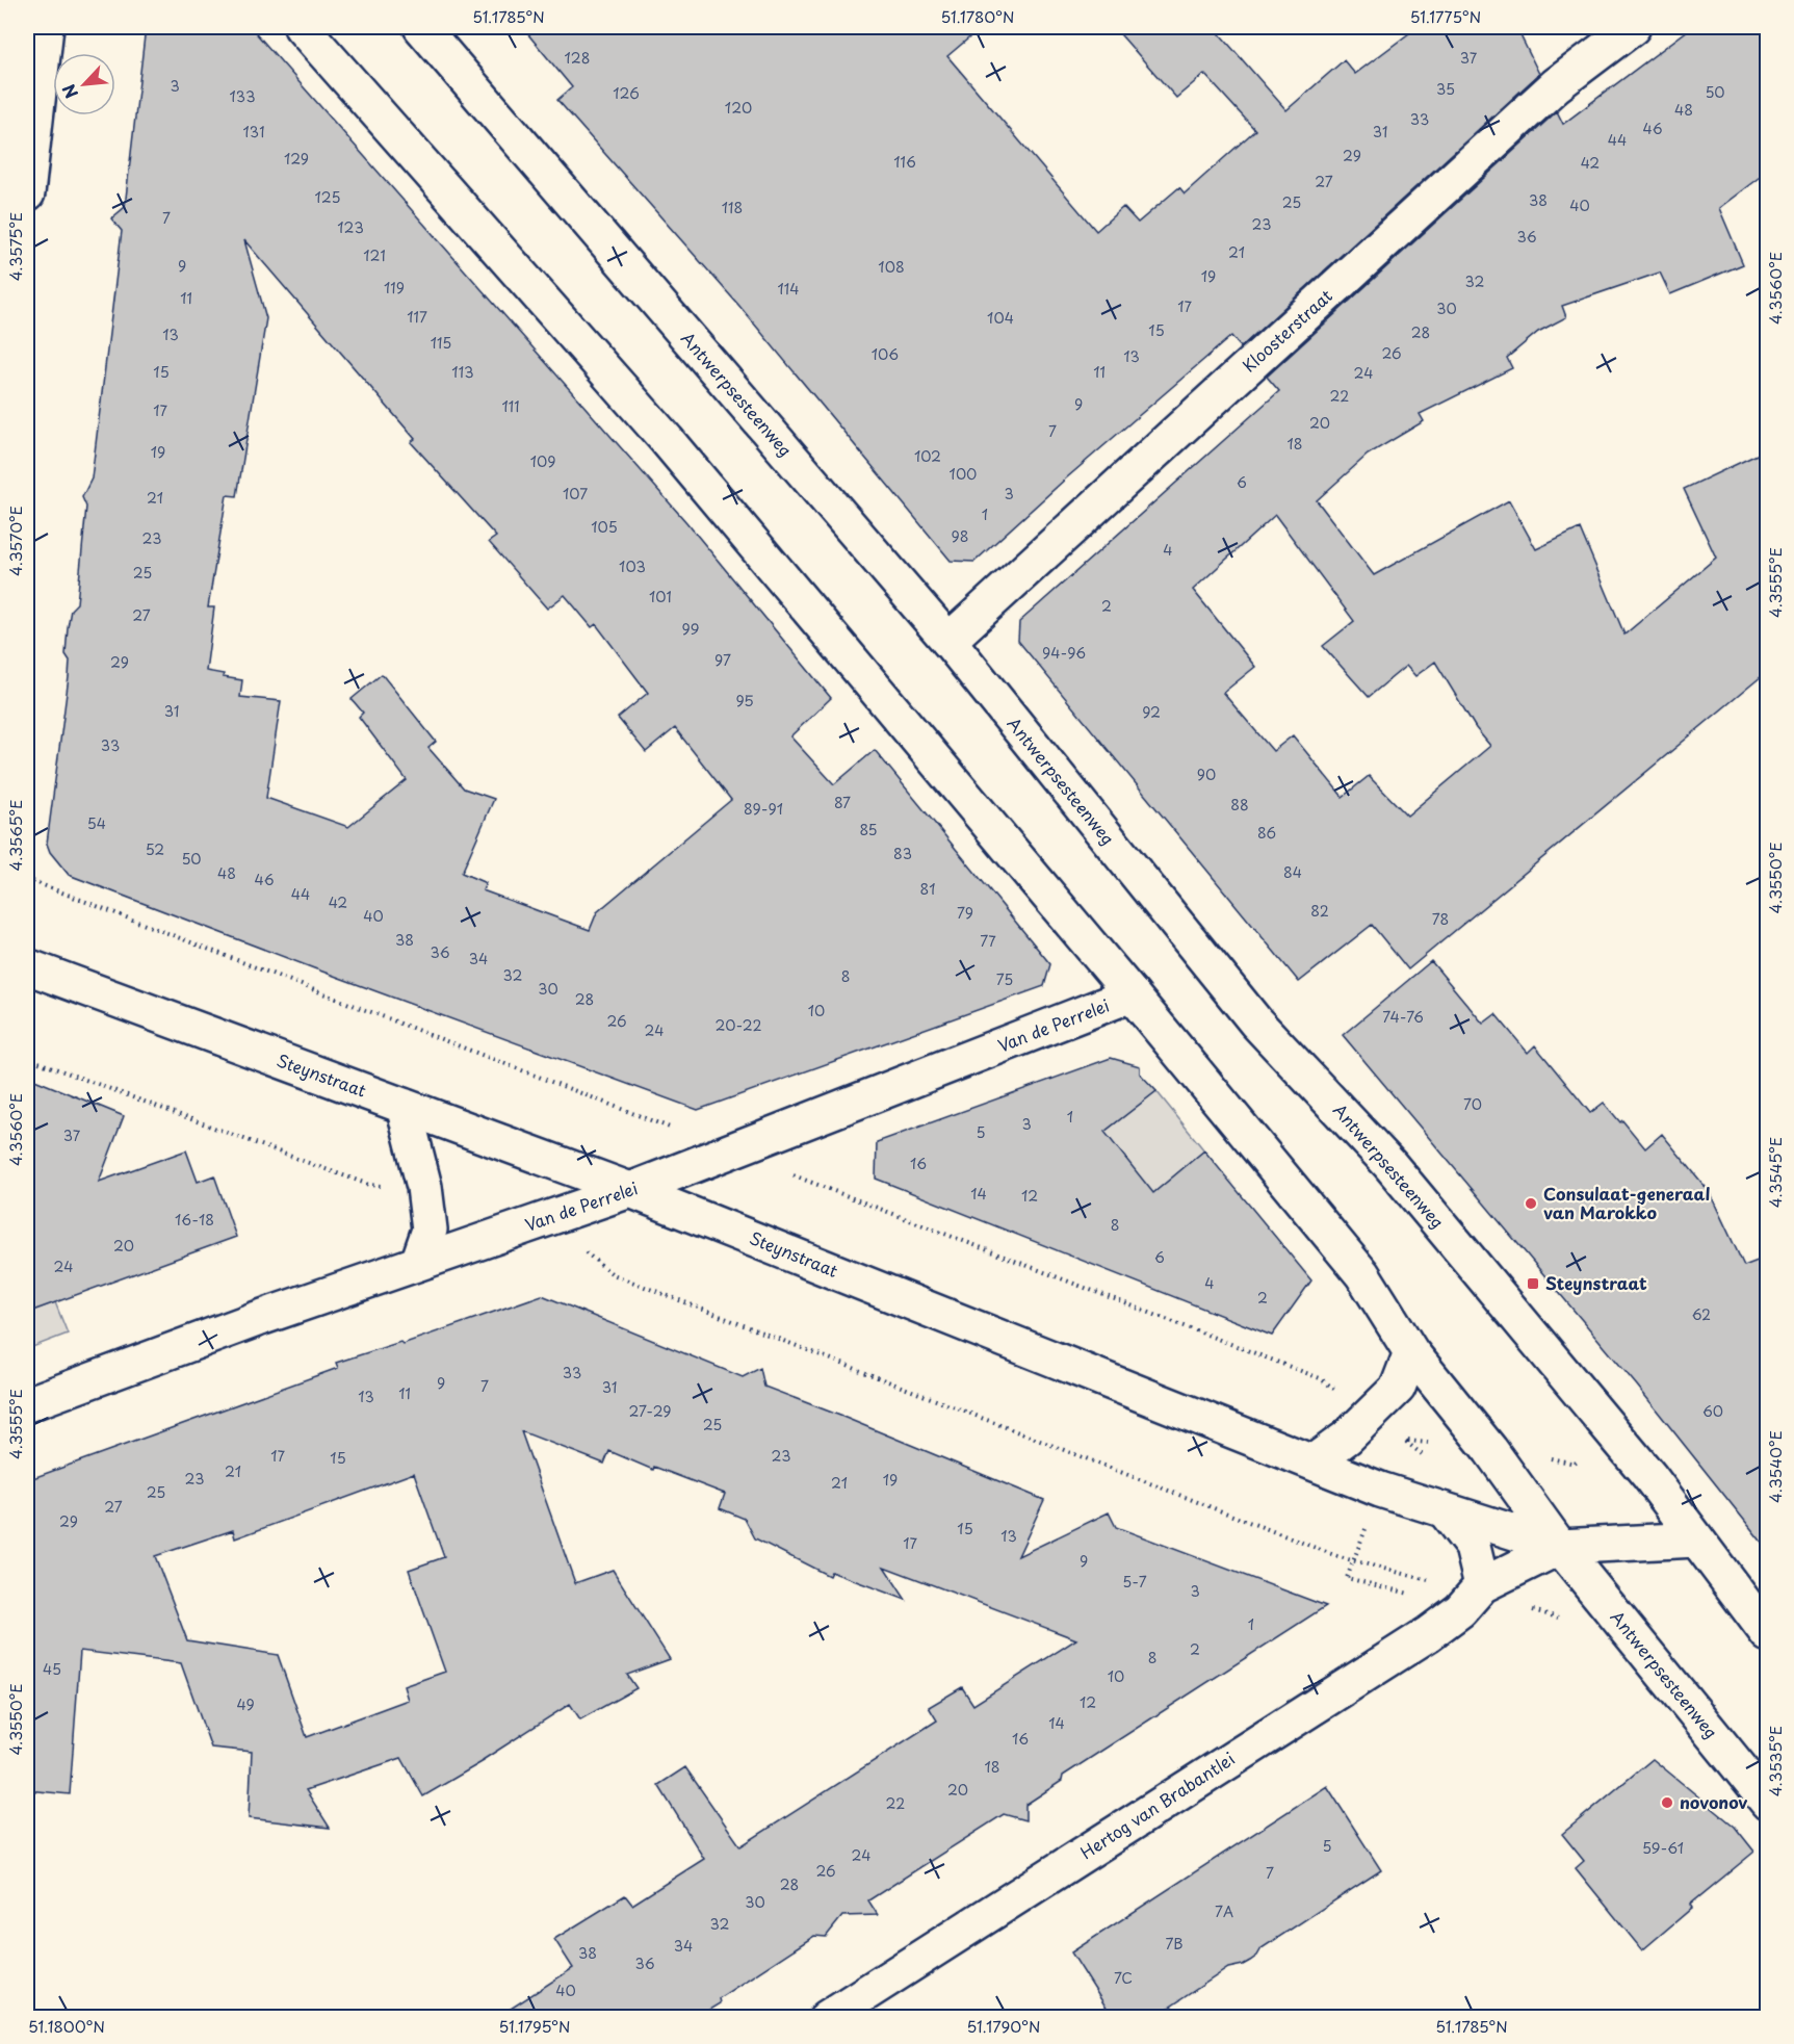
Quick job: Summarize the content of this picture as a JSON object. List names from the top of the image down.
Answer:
{
  "streets": {
    "street": [
      "Kloosterstraat",
      "Antwerpsesteenweg",
      "Van de Perrelei",
      "Steynstraat",
      "Hertog van Brabantlei"
    ]
  },
  "crossings": [
    ["Kloosterstraat", "Antwerpsesteenweg"],
    ["Antwerpsesteenweg", "Van de Perrelei"],
    ["Antwerpsesteenweg", "Steynstraat"],
    ["Antwerpsesteenweg", "Hertog van Brabantlei"],
    ["Van de Perrelei", "Steynstraat"],
    ["Steynstraat", "Hertog van Brabantlei"]
  ],
  "places": {
    "other": ["Consulaat-generaal van Marokko", "novonov"],
    "transit": ["Steynstraat"]
  },
  "house_numbers": [
    "128",
    "37",
    "3",
    "35",
    "50",
    "126",
    "133",
    "120",
    "48",
    "33",
    "46",
    "131",
    "31",
    "44",
    "29",
    "129",
    "116",
    "42",
    "27",
    "125",
    "38",
    "25",
    "40",
    "118",
    "7",
    "23",
    "123",
    "36",
    "21",
    "121",
    "9",
    "108",
    "19",
    "32",
    "119",
    "114",
    "11",
    "17",
    "30",
    "117",
    "104",
    "15",
    "28",
    "13",
    "115",
    "26",
    "106",
    "13",
    "15",
    "113",
    "11",
    "24",
    "22",
    "9",
    "111",
    "17",
    "20",
    "7",
    "18",
    "19",
    "102",
    "109",
    "100",
    "6",
    "107",
    "3",
    "21",
    "1",
    "105",
    "98",
    "23",
    "4",
    "103",
    "25",
    "101",
    "2",
    "27",
    "99",
    "94-96",
    "97",
    "29",
    "95",
    "31",
    "92",
    "33",
    "90",
    "87",
    "88",
    "89-91",
    "54",
    "85",
    "86",
    "52",
    "83",
    "50",
    "84",
    "48",
    "46",
    "81",
    "44",
    "42",
    "82",
    "79",
    "40",
    "78",
    "38",
    "77",
    "36",
    "34",
    "32",
    "8",
    "75",
    "30",
    "28",
    "10",
    "74-76",
    "26",
    "20-22",
    "24",
    "70",
    "1",
    "3",
    "5",
    "37",
    "16",
    "14",
    "12",
    "16-18",
    "8",
    "20",
    "6",
    "24",
    "4",
    "2",
    "62",
    "33",
    "9",
    "7",
    "31",
    "11",
    "13",
    "27-29",
    "60",
    "25",
    "17",
    "23",
    "15",
    "21",
    "23",
    "19",
    "21",
    "25",
    "27",
    "29",
    "15",
    "13",
    "17",
    "9",
    "5-7",
    "3",
    "1",
    "2",
    "8",
    "45",
    "10",
    "12",
    "49",
    "14",
    "16",
    "18",
    "20",
    "22",
    "5",
    "59-61",
    "24",
    "26",
    "7",
    "28",
    "30",
    "7A",
    "32",
    "7B",
    "34",
    "38",
    "36",
    "7C",
    "40"
  ],
  "north": "bottom left",
  "coordinates": [
    "51.1785°N",
    "51.1780°N",
    "51.1775°N",
    "4.3575°E",
    "4.3560°E",
    "4.3570°E",
    "4.3555°E",
    "4.3565°E",
    "4.3550°E",
    "4.3545°E",
    "4.3540°E",
    "4.3535°E",
    "51.1800°N",
    "51.1795°N",
    "51.1790°N"
  ]
}
